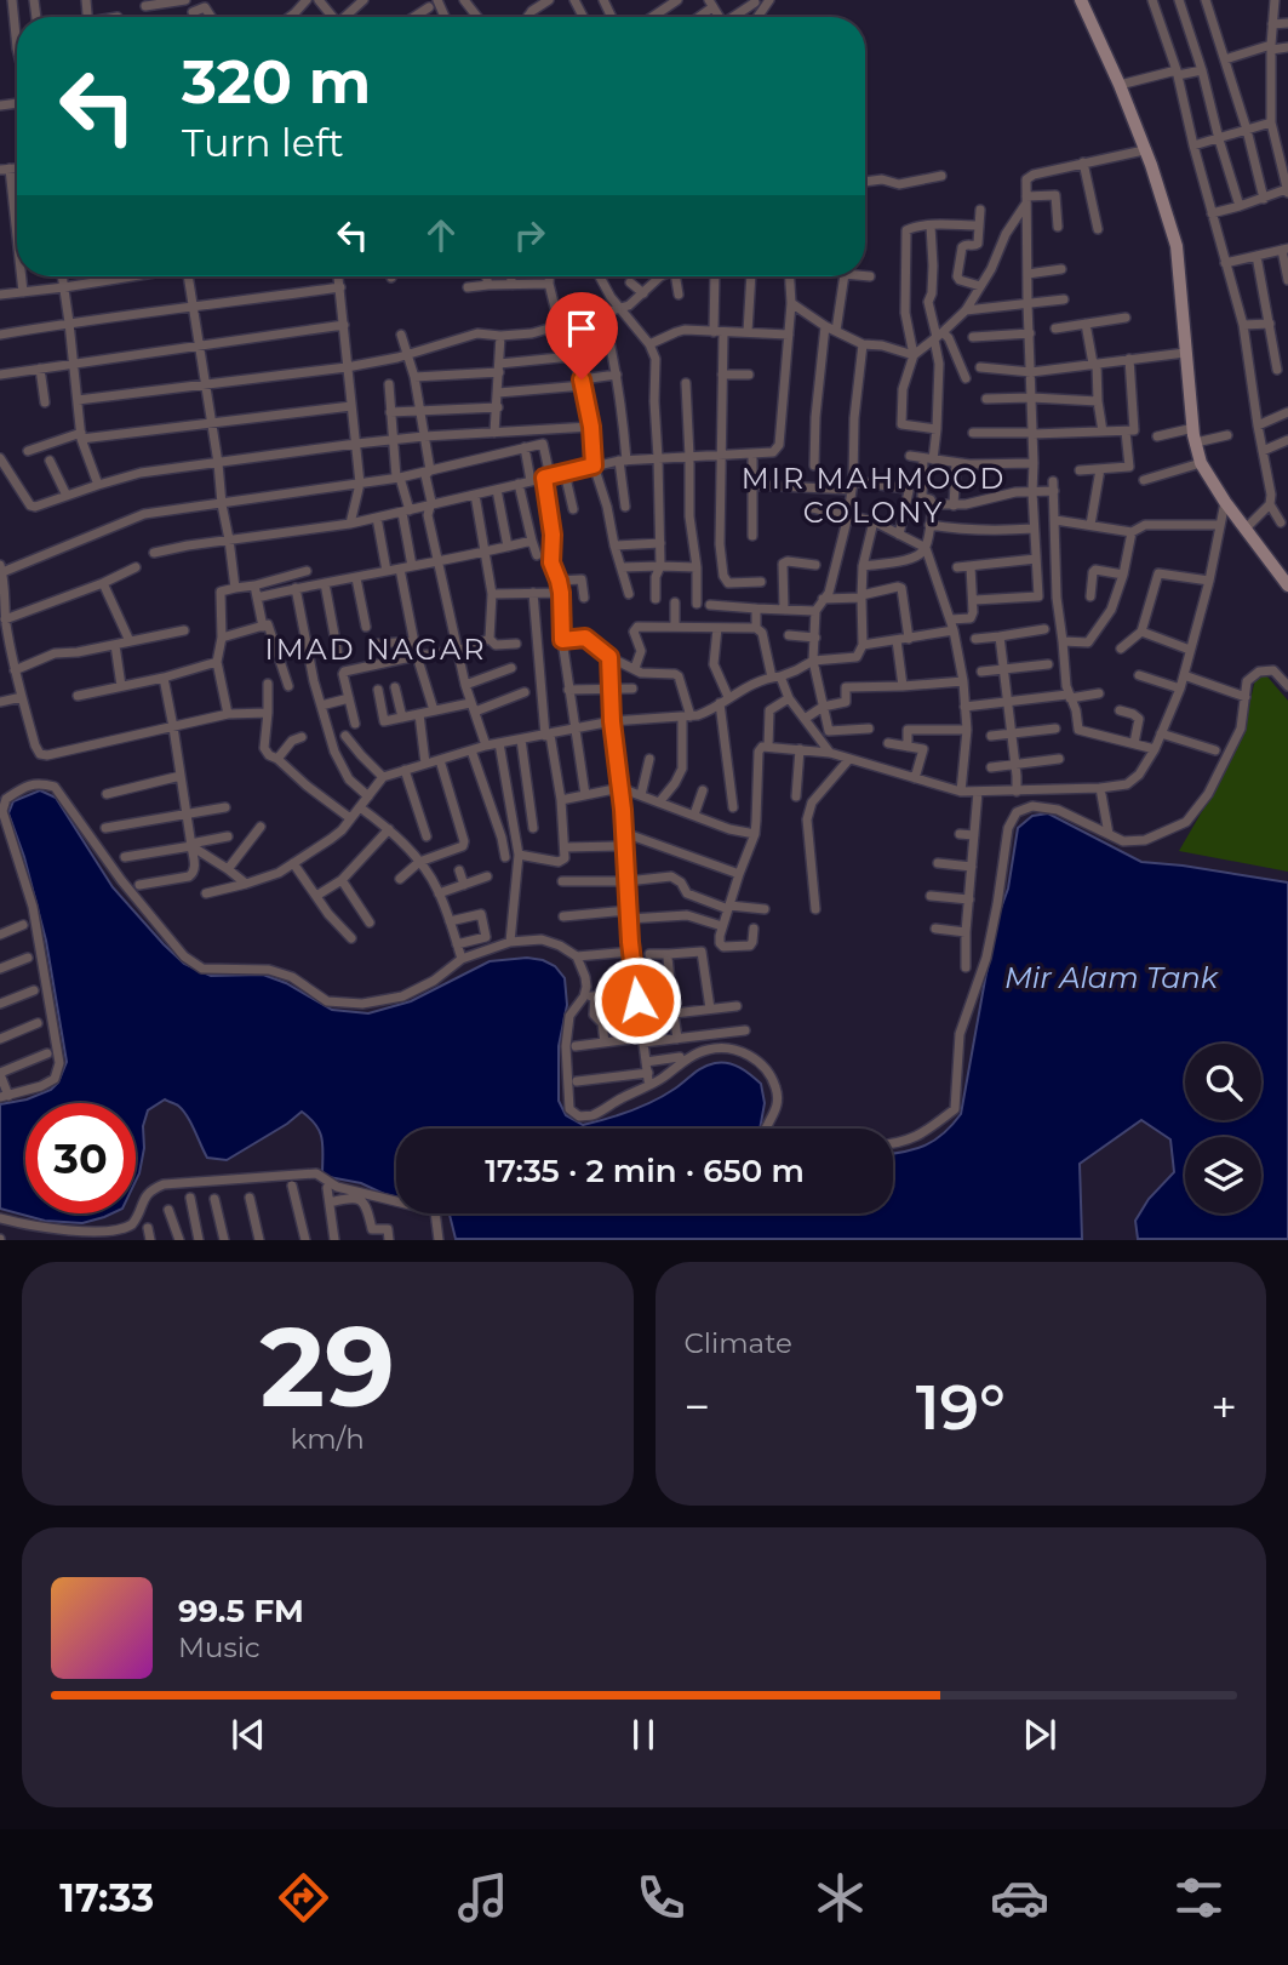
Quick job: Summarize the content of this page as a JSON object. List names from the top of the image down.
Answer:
{
  "districts": ["MIR MAHMOOD COLONY", "IMAD NAGAR"],
  "water": ["Mir Alam Tank"],
  "page": {
    "turn": ["320 m", "Turn left"],
    "limit": "30",
    "trip": "17:35 · 2 min · 650 m",
    "tile": [
      ["29", "km/h"],
      "Climate"
    ],
    "heat": ["−", "19°", "+"],
    "song": ["99.5 FM", "Music"],
    "tabs": "17:33"
  }
}
